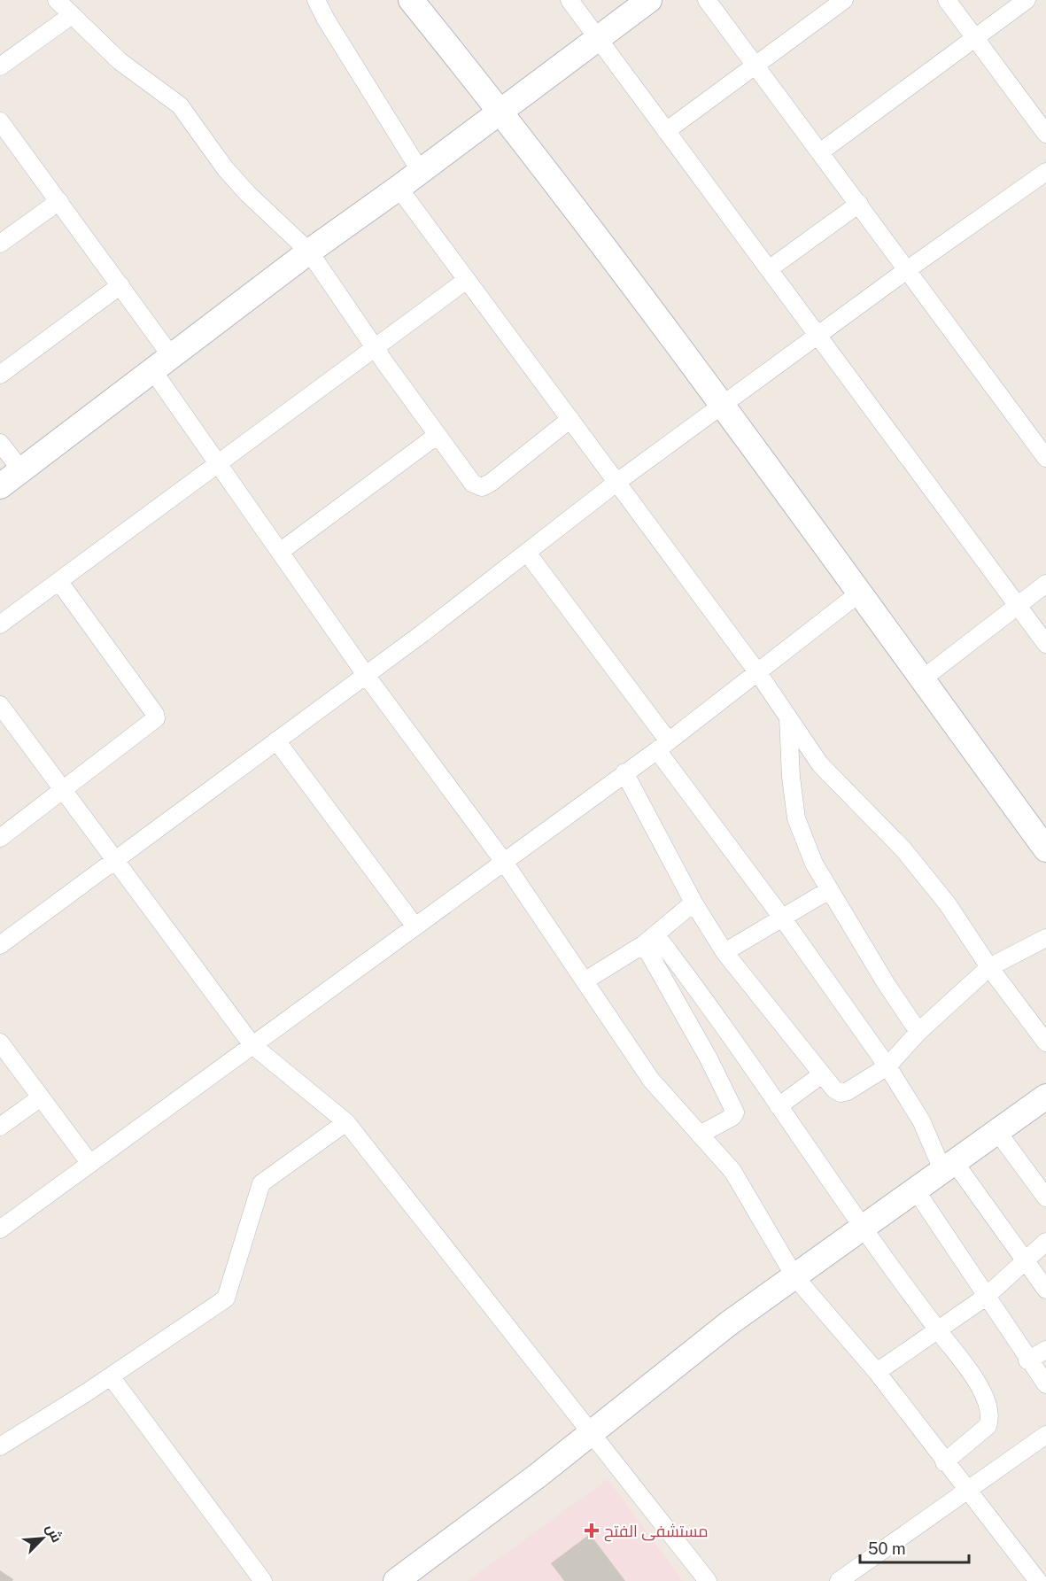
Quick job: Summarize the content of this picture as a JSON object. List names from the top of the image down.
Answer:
{
  "places": {
    "health": ["مستشفى الفتح"]
  },
  "scale_bar": "50 m",
  "north": "top right"
}
